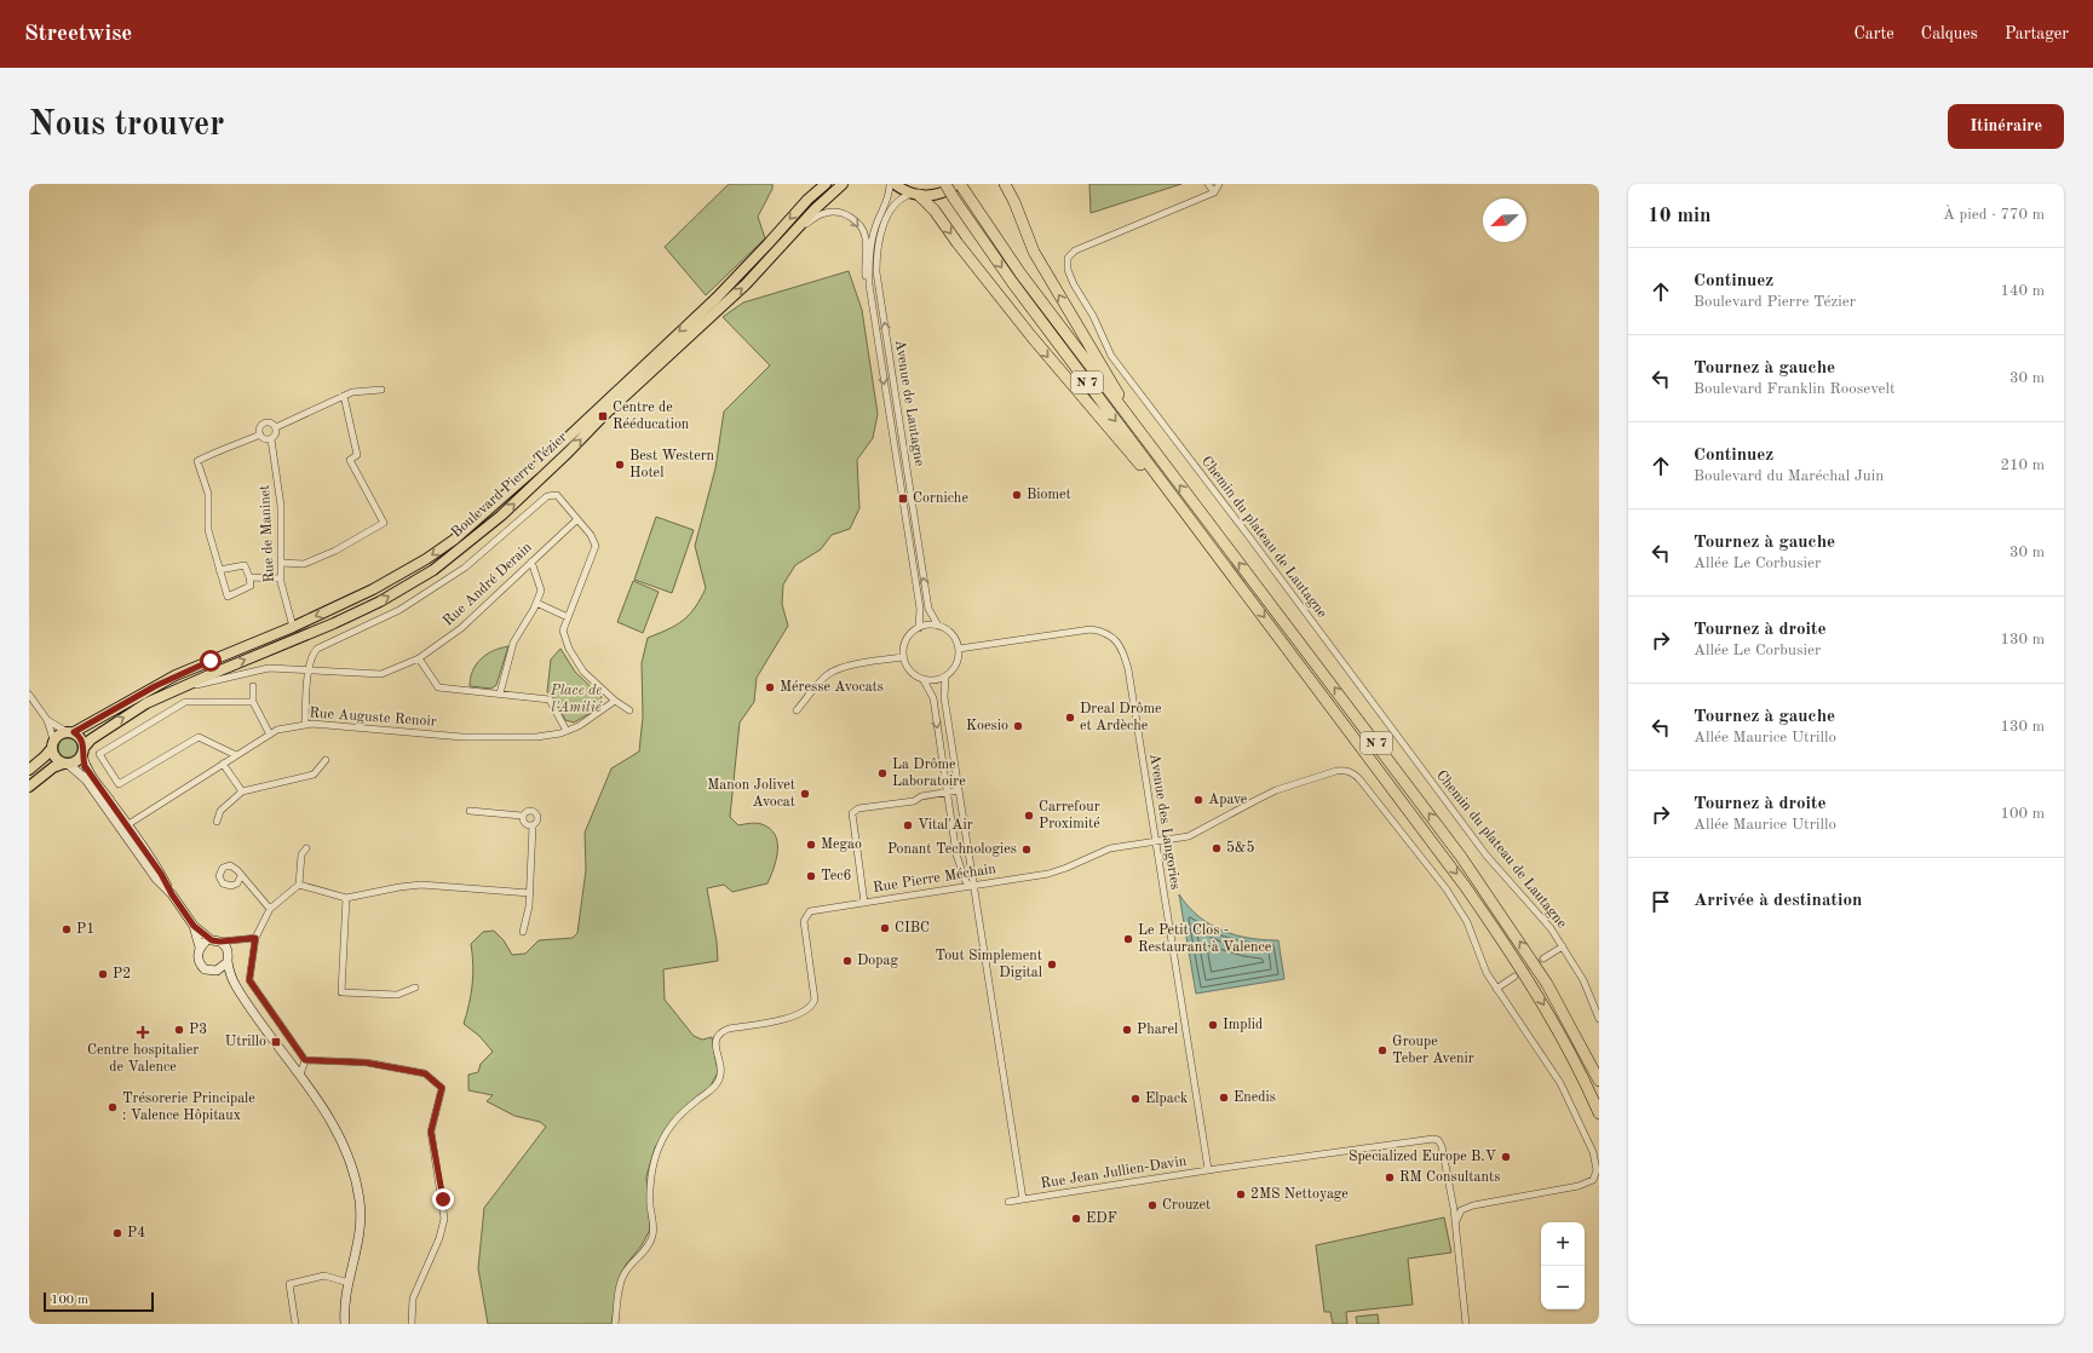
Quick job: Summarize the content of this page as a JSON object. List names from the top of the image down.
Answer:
{
  "streets": {
    "highway": ["N 7"],
    "main road": ["Boulevard Pierre Tézier"],
    "street": [
      "Avenue de Lautagne",
      "Rue de Maninet",
      "Chemin du plateau de Lautagne",
      "Rue André Derain",
      "Rue Auguste Renoir",
      "Avenue des Langories",
      "Rue Pierre Méchain",
      "Rue Jean Jullien-Davin"
    ]
  },
  "crossings": [
    ["Avenue de Lautagne", "Avenue des Langories"],
    ["Boulevard Pierre Tézier", "Rue de Maninet"],
    ["Boulevard Pierre Tézier", "Rue André Derain"],
    ["Avenue des Langories", "Rue Pierre Méchain"],
    ["Avenue des Langories", "Rue Jean Jullien-Davin"],
    ["Rue Pierre Méchain", "Rue Jean Jullien-Davin"]
  ],
  "parks": ["Place de l'Amitié"],
  "places": {
    "transit": ["Centre de Rééducation", "Corniche", "Utrillo"],
    "other": [
      "Best Western Hotel",
      "Biomet",
      "Méresse Avocats",
      "Dreal Drôme et Ardèche",
      "Koesio",
      "La Drôme Laboratoire",
      "Manon Jolivet Avocat",
      "Apave",
      "Carrefour Proximité",
      "Vital'Air",
      "Megao",
      "5&5",
      "Ponant Technologies",
      "Tec6",
      "CIBC",
      "P1",
      "Le Petit Clos - Restaurant à Valence",
      "Dopag",
      "Tout Simplement Digital",
      "P2",
      "Implid",
      "P3",
      "Pharel",
      "Groupe Teber Avenir",
      "Enedis",
      "Elpack",
      "Trésorerie Principale : Valence Hôpitaux",
      "Specialized Europe B.V",
      "RM Consultants",
      "2MS Nettoyage",
      "Crouzet",
      "EDF",
      "P4"
    ],
    "health": ["Centre hospitalier de Valence"]
  },
  "scale_bar": "100 m",
  "north": "bottom left",
  "page": {
    "header": "Streetwise",
    "nav": ["Carte", "Calques", "Partager"],
    "buttons": "Itinéraire",
    "title": "Nous trouver",
    "heading": ["10 min", "À pied · 770 m"],
    "list": [
      ["Continuez", "Boulevard Pierre Tézier", "140 m"],
      ["Tournez à gauche", "Boulevard Franklin Roosevelt", "30 m"],
      ["Continuez", "Boulevard du Maréchal Juin", "210 m"],
      ["Tournez à gauche", "Allée Le Corbusier", "30 m"],
      ["Tournez à droite", "Allée Le Corbusier", "130 m"],
      ["Tournez à gauche", "Allée Maurice Utrillo", "130 m"],
      ["Tournez à droite", "Allée Maurice Utrillo", "100 m"],
      "Arrivée à destination"
    ],
    "map_buttons": ["+", "−"],
    "scale": "100 m"
  }
}
